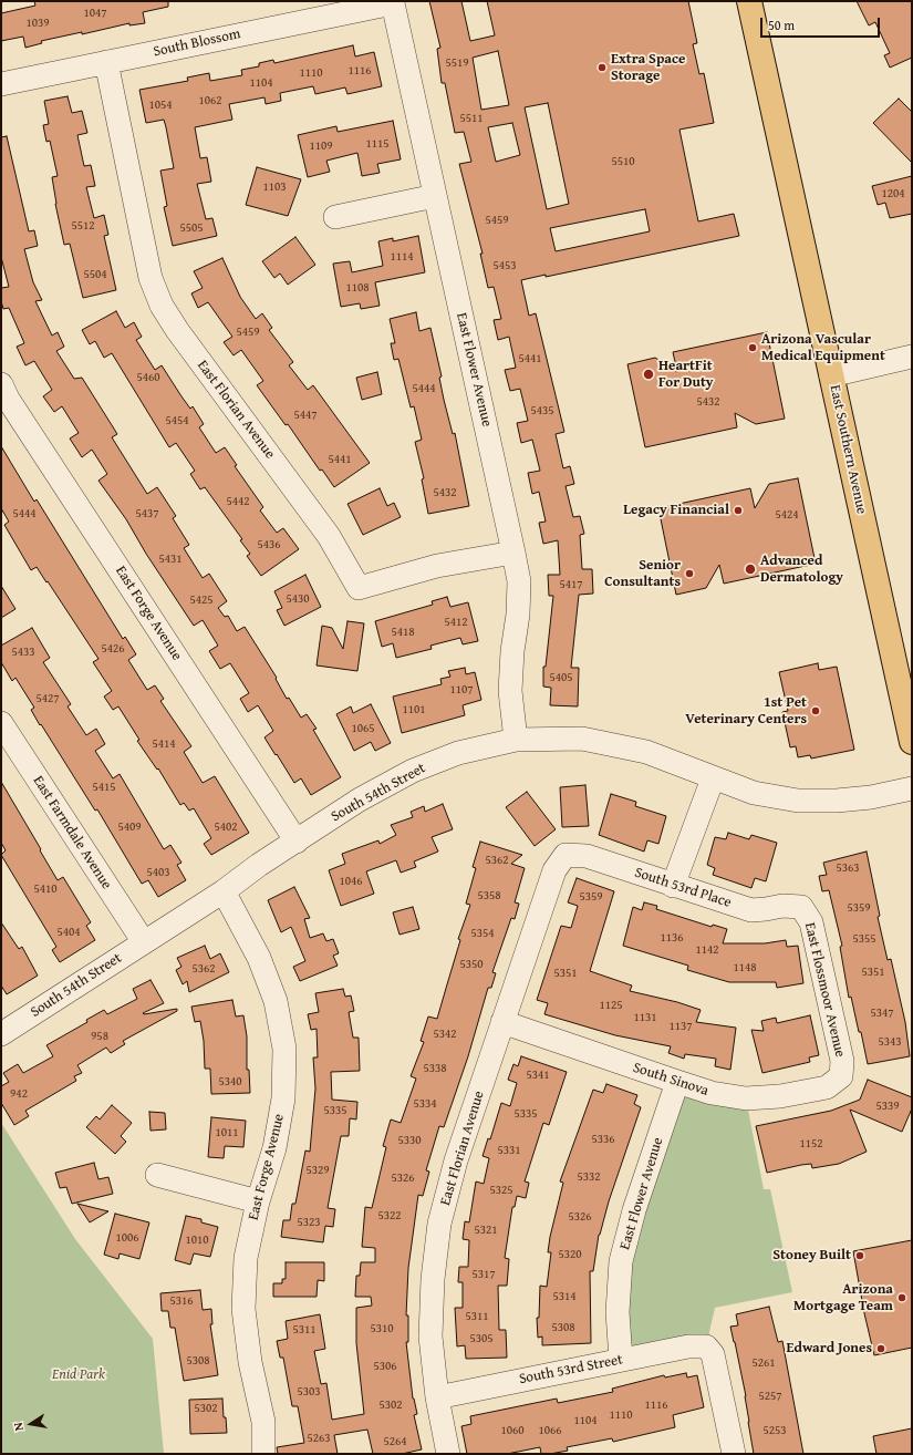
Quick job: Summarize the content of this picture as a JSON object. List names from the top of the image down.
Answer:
{
  "streets": {
    "main road": ["East Southern Avenue"],
    "street": [
      "South Blossom",
      "East Flower Avenue",
      "East Florian Avenue",
      "East Forge Avenue",
      "South 54th Street",
      "East Farmdale Avenue",
      "South 53rd Place",
      "East Flossmoor Avenue",
      "South Sinova",
      "South 53rd Street"
    ]
  },
  "crossings": [
    ["South Blossom", "East Flower Avenue"],
    ["South Blossom", "East Florian Avenue"],
    ["East Flower Avenue", "East Florian Avenue"],
    ["East Flower Avenue", "South 54th Street"],
    ["East Flower Avenue", "South Sinova"],
    ["East Flower Avenue", "South 53rd Street"],
    ["East Florian Avenue", "South 53rd Place"],
    ["East Florian Avenue", "South Sinova"],
    ["East Florian Avenue", "South 53rd Street"],
    ["East Forge Avenue", "South 54th Street"],
    ["South 54th Street", "East Farmdale Avenue"],
    ["South 53rd Place", "East Flossmoor Avenue"],
    ["East Flossmoor Avenue", "South Sinova"]
  ],
  "parks": ["Enid Park"],
  "places": [
    "Extra Space Storage",
    "Arizona Vascular Medical Equipment",
    "HeartFit For Duty",
    "Legacy Financial",
    "Advanced Dermatology",
    "Senior Consultants",
    "1st Pet Veterinary Centers",
    "Stoney Built",
    "Arizona Mortgage Team",
    "Edward Jones"
  ],
  "house_numbers": [
    "1047",
    "1039",
    "5519",
    "1116",
    "1110",
    "1104",
    "1062",
    "1054",
    "5511",
    "1115",
    "1109",
    "5510",
    "1103",
    "1204",
    "5459",
    "5512",
    "5505",
    "1114",
    "5453",
    "5504",
    "1108",
    "5459",
    "5441",
    "5460",
    "5444",
    "5432",
    "5435",
    "5447",
    "5454",
    "5441",
    "5432",
    "5442",
    "5444",
    "5437",
    "5424",
    "5436",
    "5431",
    "5417",
    "5430",
    "5425",
    "5412",
    "5418",
    "5426",
    "5433",
    "5405",
    "1107",
    "5427",
    "1101",
    "1065",
    "5414",
    "5415",
    "5409",
    "5402",
    "5362",
    "5363",
    "5403",
    "1046",
    "5410",
    "5358",
    "5359",
    "5359",
    "5404",
    "5354",
    "1136",
    "5355",
    "1142",
    "5350",
    "1148",
    "5362",
    "5351",
    "5351",
    "1125",
    "5347",
    "1131",
    "1137",
    "5342",
    "958",
    "5343",
    "5338",
    "5341",
    "5340",
    "942",
    "5334",
    "5339",
    "5335",
    "5335",
    "1011",
    "5336",
    "5330",
    "1152",
    "5331",
    "5329",
    "5332",
    "5326",
    "5325",
    "5322",
    "5326",
    "5323",
    "5321",
    "1006",
    "1010",
    "5320",
    "5317",
    "5314",
    "5316",
    "5311",
    "5308",
    "5310",
    "5311",
    "5305",
    "5308",
    "5261",
    "5306",
    "5303",
    "5257",
    "5302",
    "1116",
    "5302",
    "1110",
    "1104",
    "1060",
    "1066",
    "5253",
    "5263",
    "5264"
  ],
  "scale_bar": "50 m",
  "north": "left"
}
